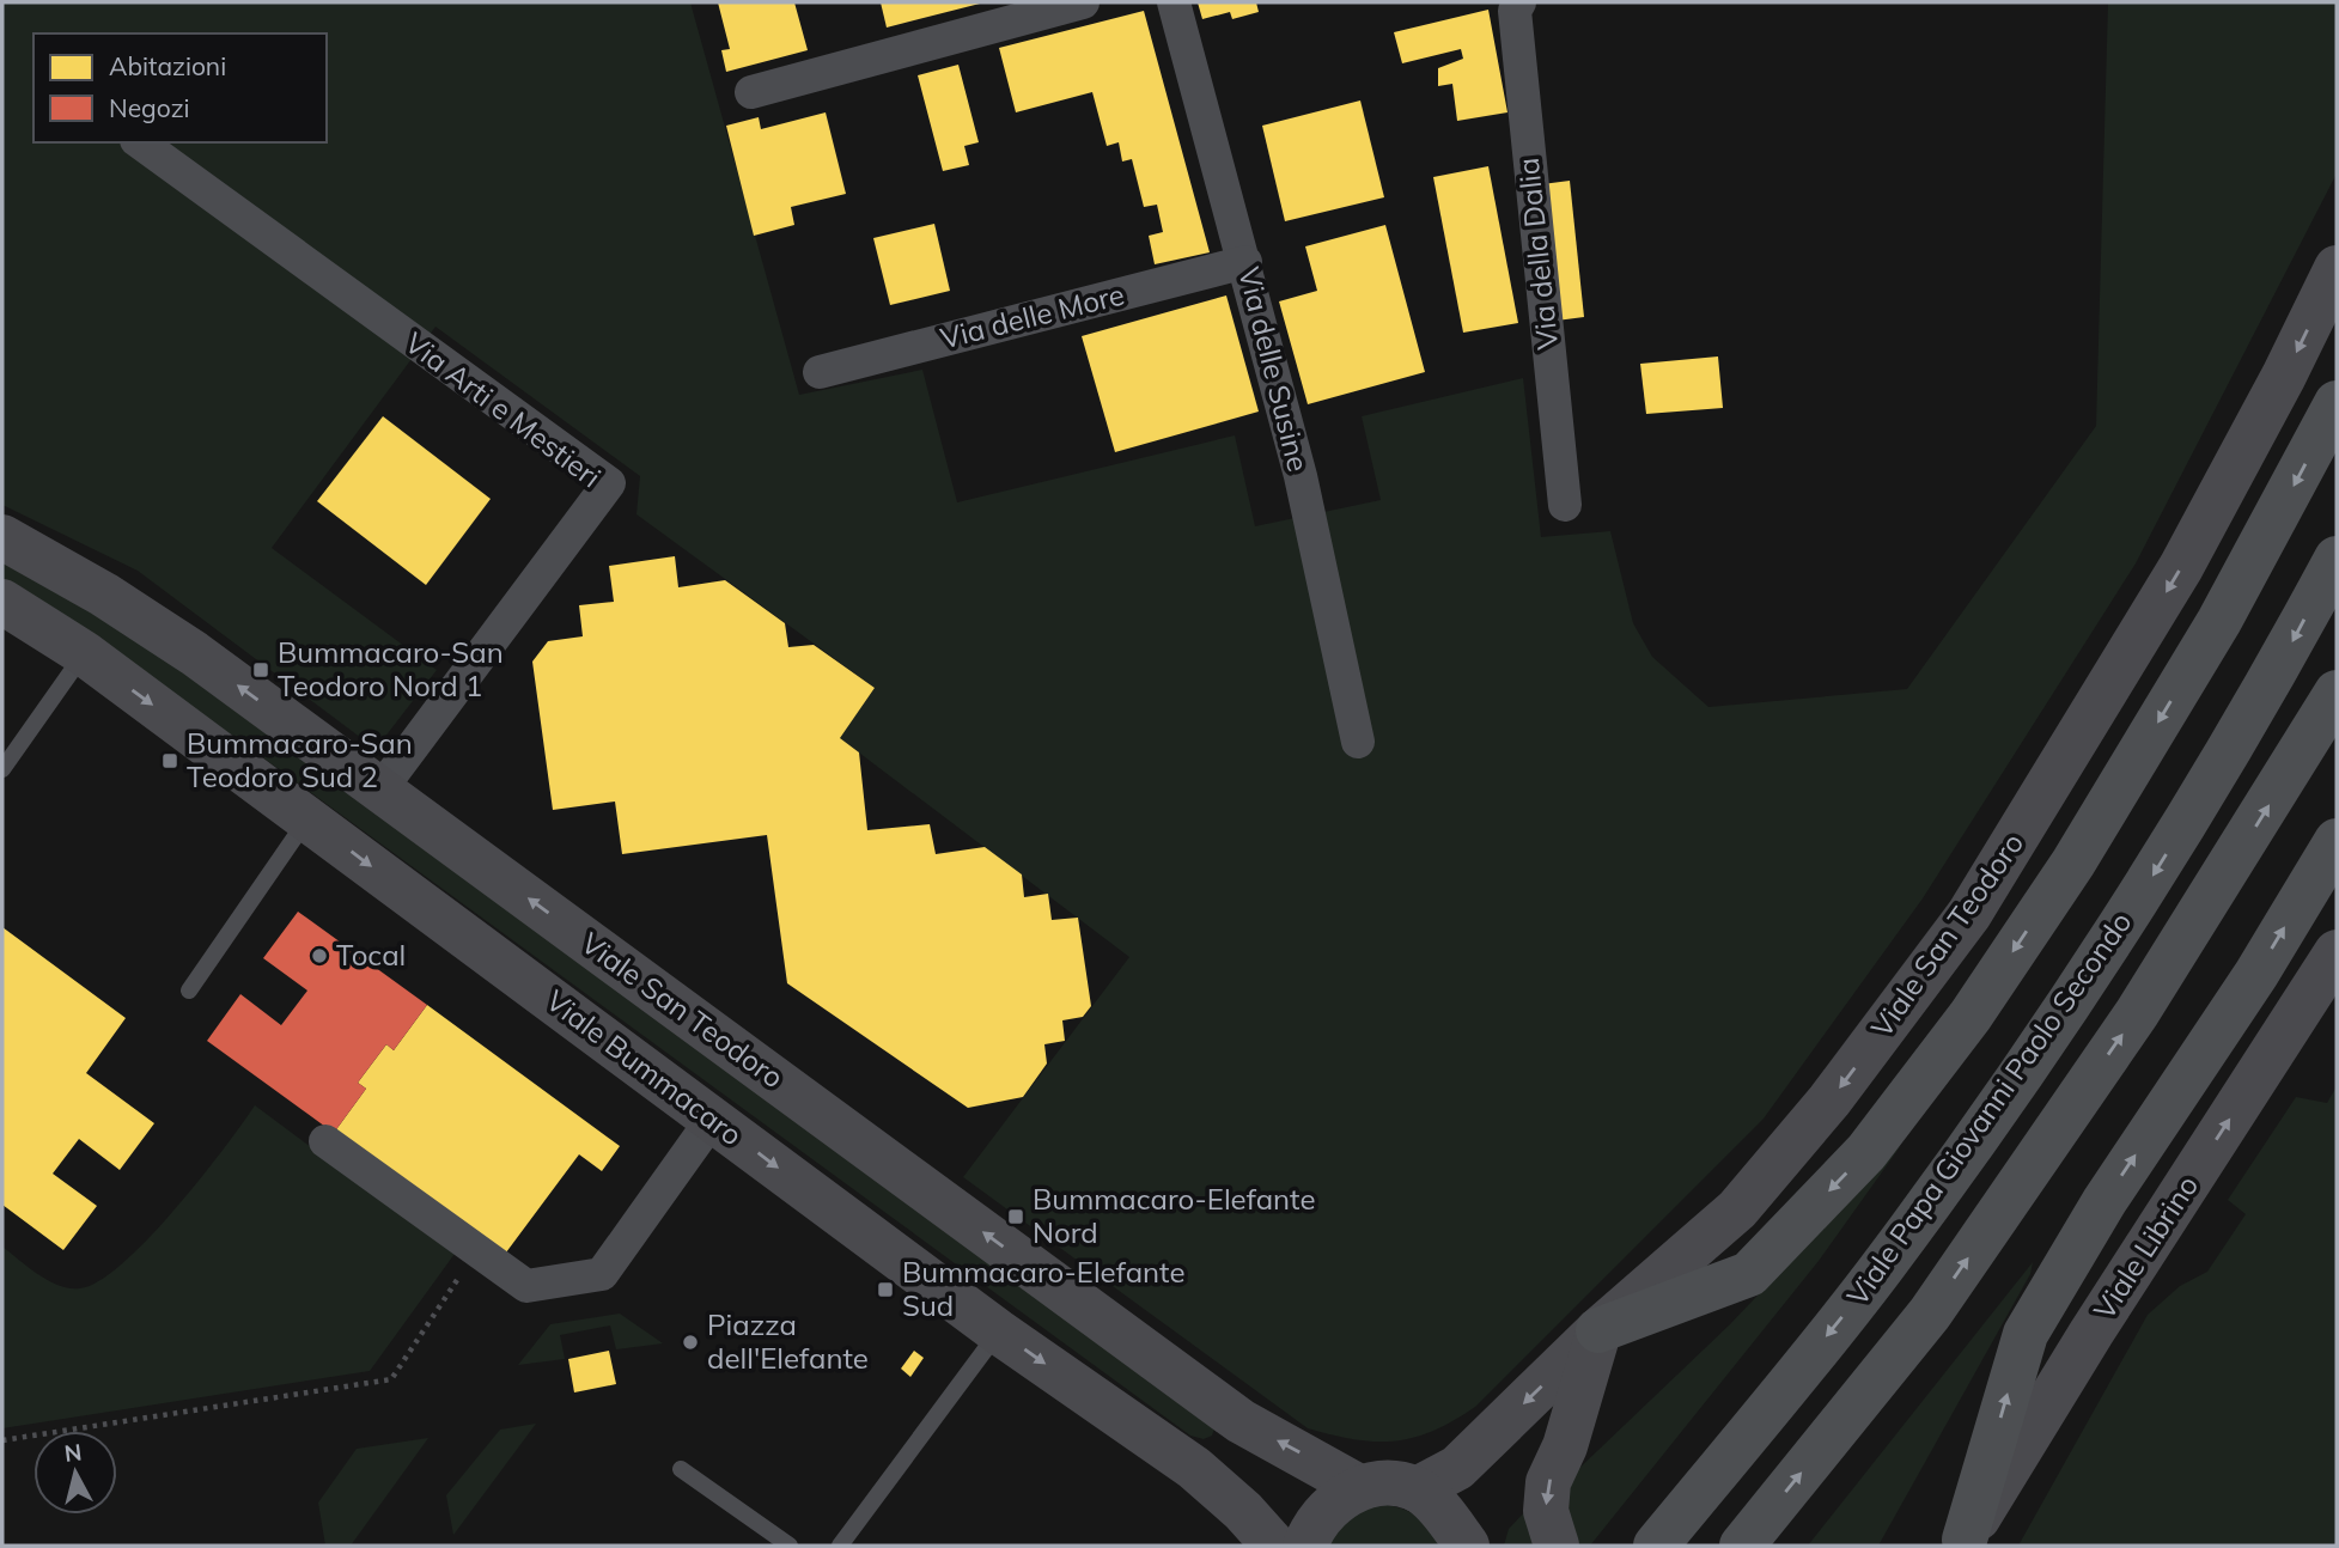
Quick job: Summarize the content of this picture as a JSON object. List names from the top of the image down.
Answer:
{
  "streets": {
    "main road": [
      "Viale San Teodoro",
      "Viale Bummacaro",
      "Viale Papa Giovanni Paolo Secondo",
      "Viale Librino"
    ],
    "street": [
      "Via della Dalia",
      "Via delle More",
      "Via delle Susine",
      "Via Arti e Mestieri"
    ]
  },
  "crossings": [
    ["Via delle More", "Via delle Susine"],
    ["Via Arti e Mestieri", "Viale San Teodoro"]
  ],
  "one_way": ["Viale Bummacaro"],
  "places": {
    "transit": [
      "Bummacaro-San Teodoro Nord 1",
      "Bummacaro-San Teodoro Sud 2",
      "Bummacaro-Elefante Nord",
      "Bummacaro-Elefante Sud"
    ],
    "other": ["Tocal", "Piazza dell'Elefante"]
  },
  "legend": ["Abitazioni", "Negozi"],
  "north": "top"
}
